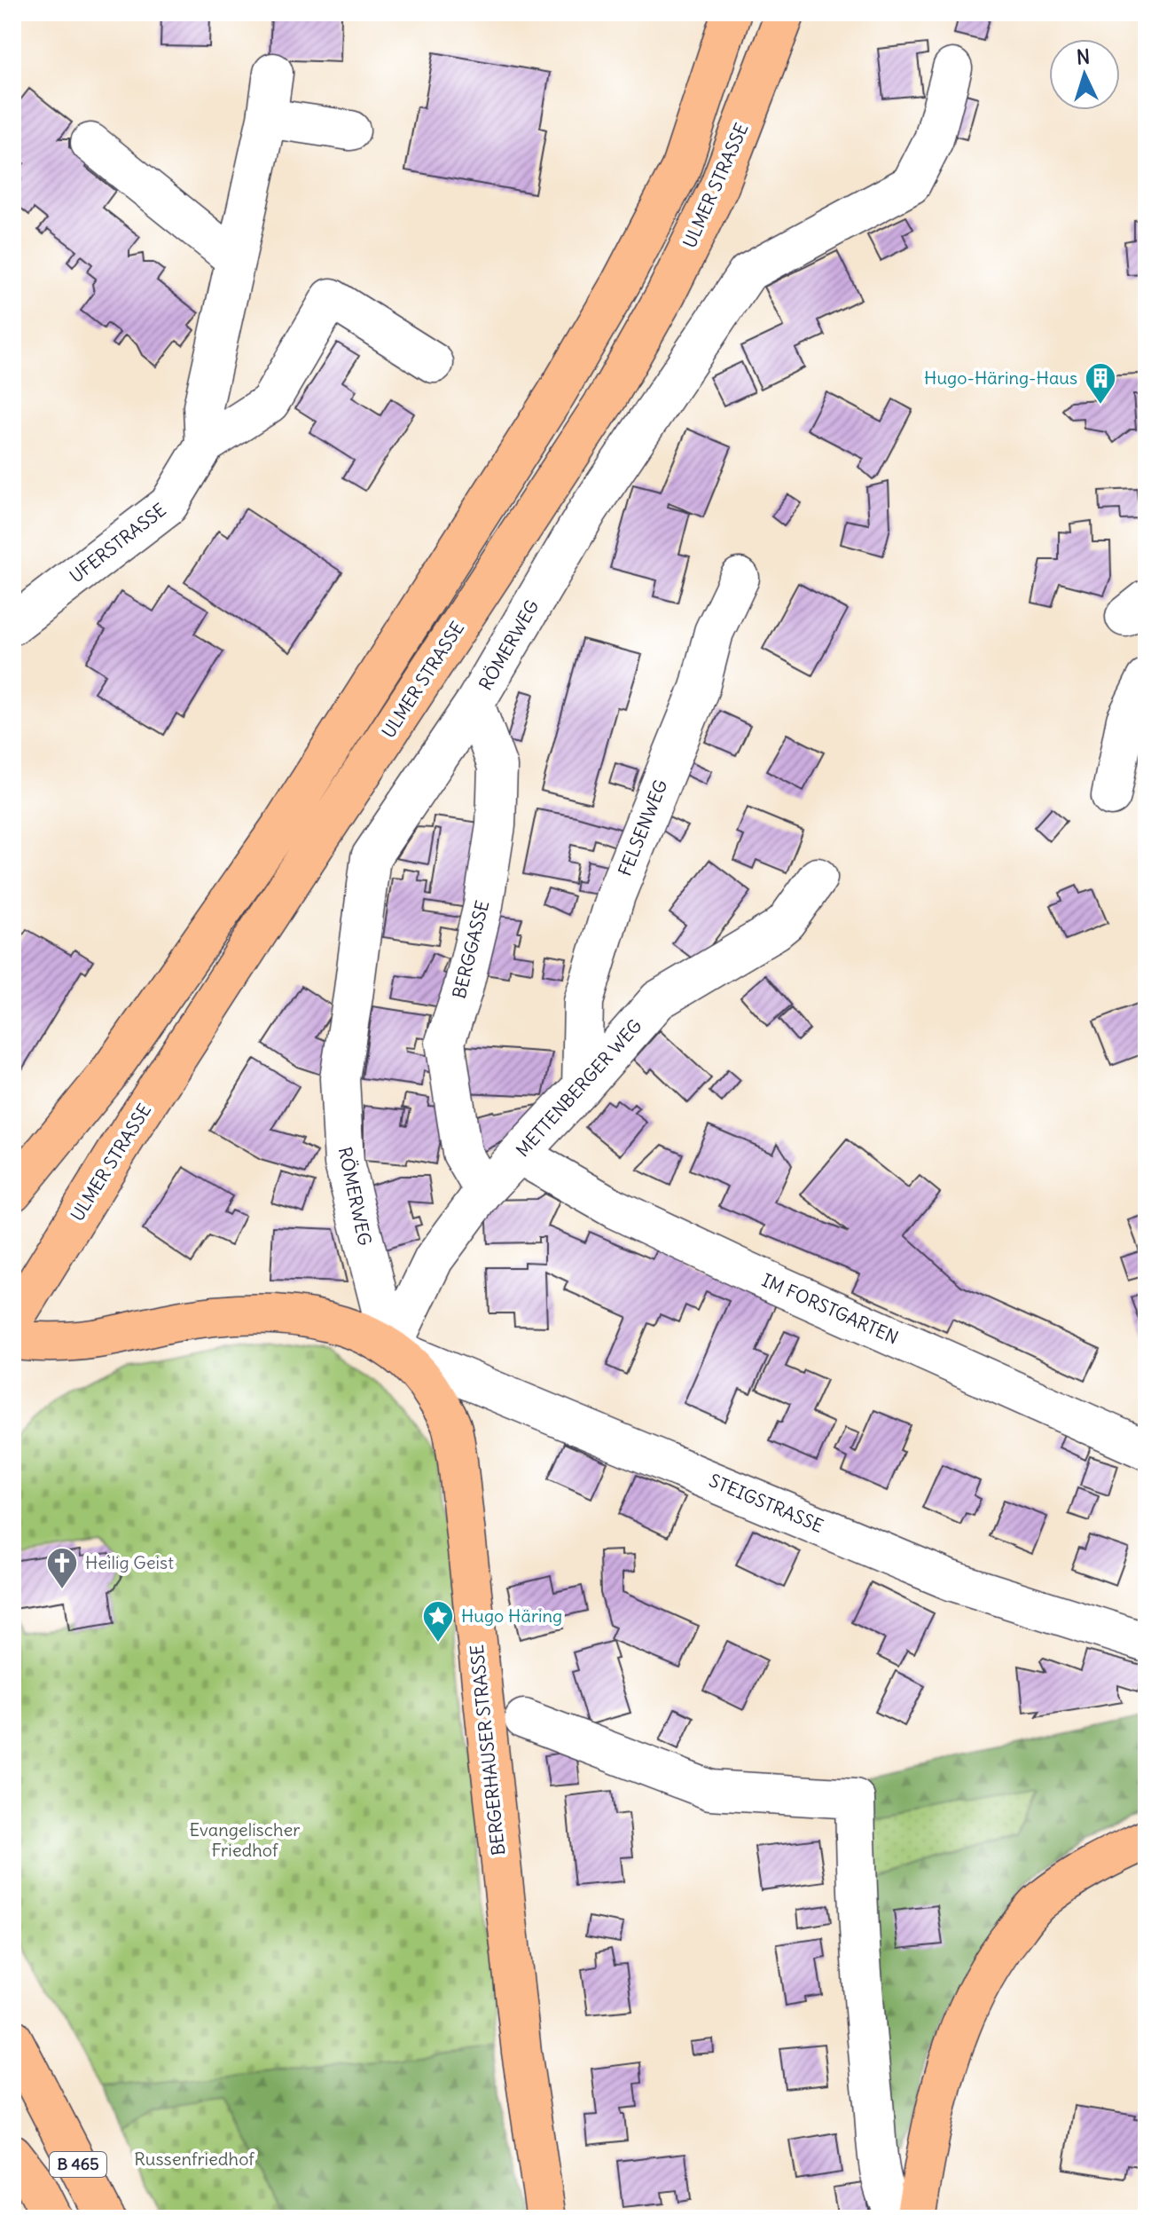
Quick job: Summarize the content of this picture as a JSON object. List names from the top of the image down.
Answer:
{
  "streets": {
    "main road": ["ULMER STRASSE", "BERGERHAUSER STRASSE", "B 465"],
    "street": [
      "UFERSTRASSE",
      "RÖMERWEG",
      "FELSENWEG",
      "BERGGASSE",
      "METTENBERGER WEG",
      "IM FORSTGARTEN",
      "STEIGSTRASSE"
    ]
  },
  "crossings": [
    ["RÖMERWEG", "BERGGASSE"],
    ["RÖMERWEG", "METTENBERGER WEG"],
    ["RÖMERWEG", "STEIGSTRASSE"],
    ["RÖMERWEG", "BERGERHAUSER STRASSE"],
    ["FELSENWEG", "METTENBERGER WEG"],
    ["BERGGASSE", "METTENBERGER WEG"],
    ["METTENBERGER WEG", "IM FORSTGARTEN"],
    ["METTENBERGER WEG", "STEIGSTRASSE"],
    ["METTENBERGER WEG", "BERGERHAUSER STRASSE"],
    ["STEIGSTRASSE", "BERGERHAUSER STRASSE"]
  ],
  "parks": ["Evangelischer Friedhof", "Russenfriedhof"],
  "places": {
    "building": ["Hugo-Häring-Haus"],
    "church": ["Heilig Geist"],
    "place": ["Hugo Häring"]
  },
  "north": "top"
}
